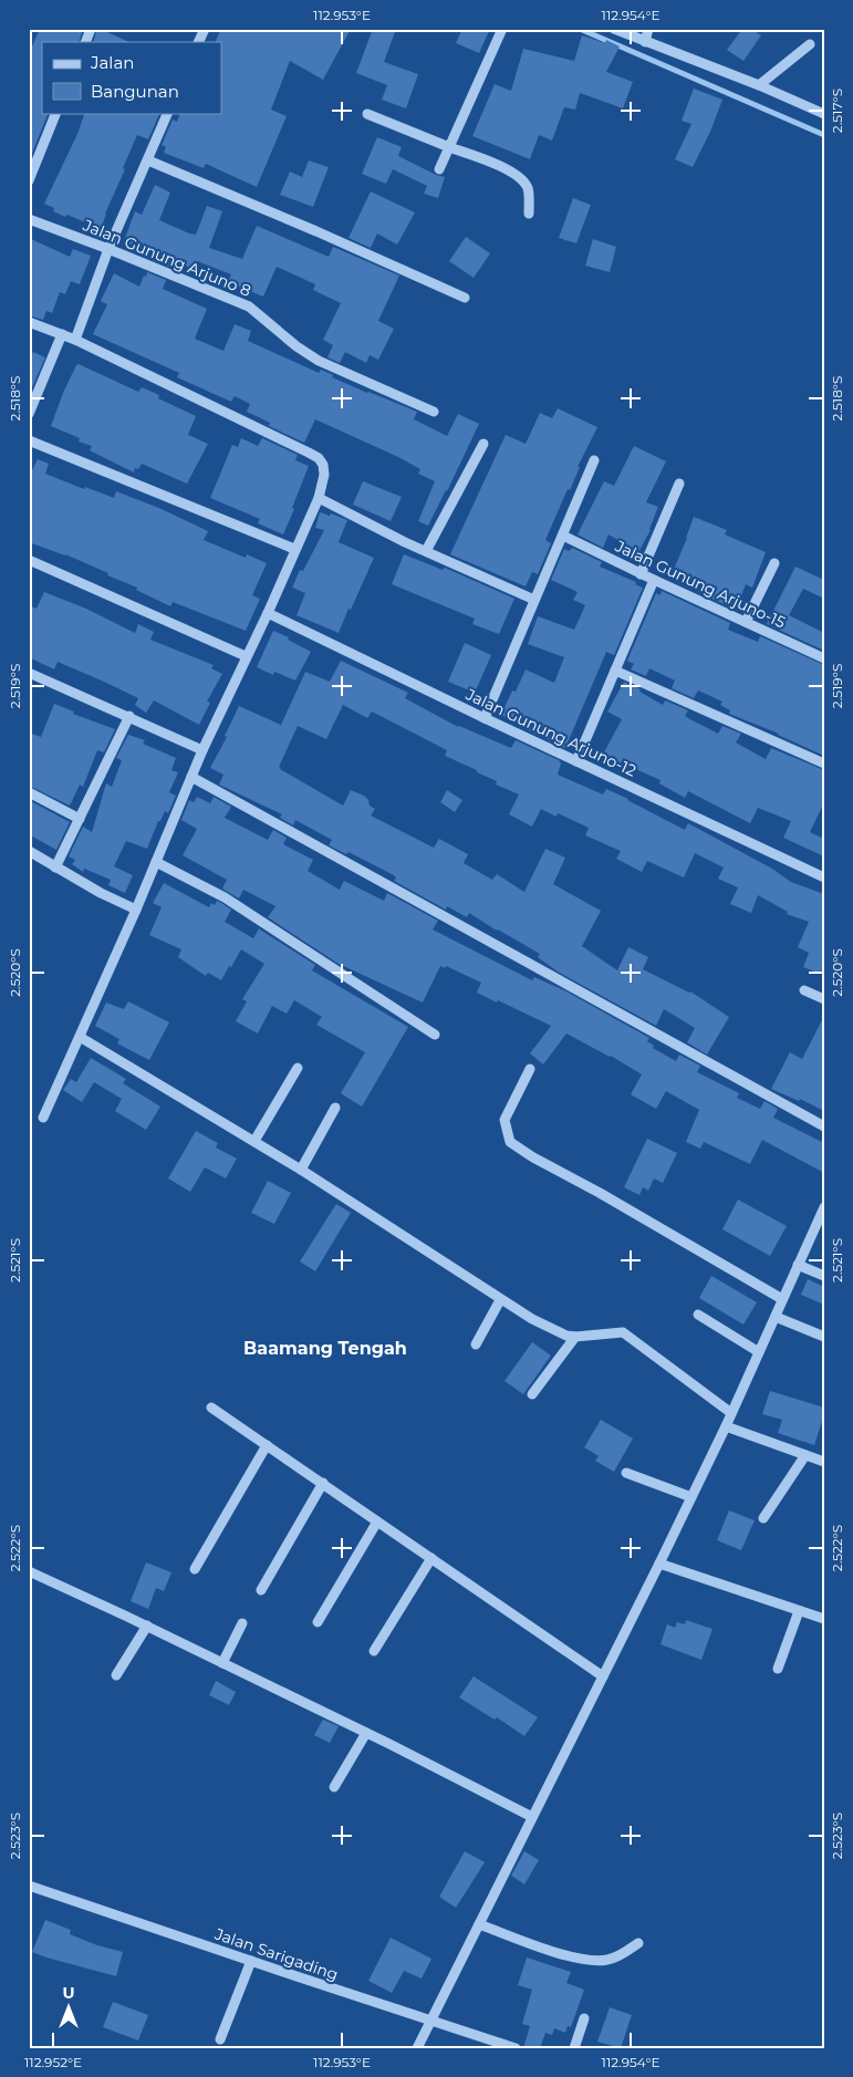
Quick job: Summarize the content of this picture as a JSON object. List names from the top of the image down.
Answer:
{
  "streets": {
    "street": [
      "Jalan Gunung Arjuno 8",
      "Jalan Gunung Arjuno-15",
      "Jalan Gunung Arjuno-12",
      "Jalan Sarigading"
    ]
  },
  "districts": ["Baamang Tengah"],
  "legend": ["Jalan", "Bangunan"],
  "north": "top",
  "coordinates": [
    "112.953°E",
    "112.954°E",
    "2.517°S",
    "2.518°S",
    "2.519°S",
    "2.520°S",
    "2.521°S",
    "2.522°S",
    "2.523°S",
    "112.952°E"
  ]
}
